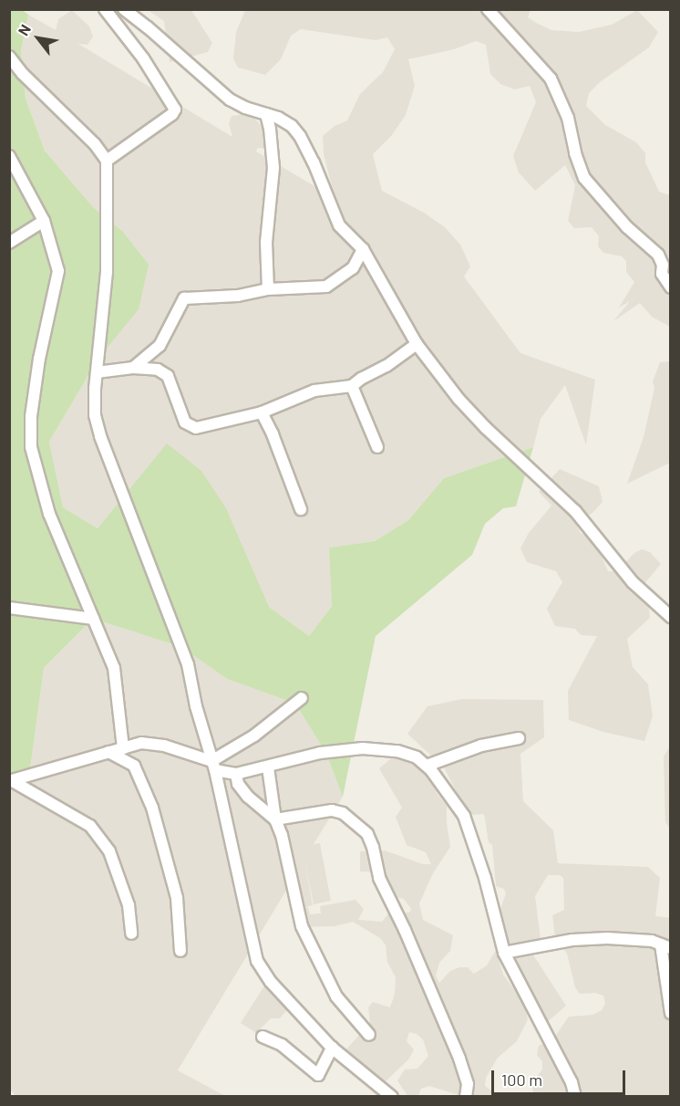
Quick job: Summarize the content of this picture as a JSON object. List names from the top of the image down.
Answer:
{
  "scale_bar": "100 m",
  "north": "top left"
}
